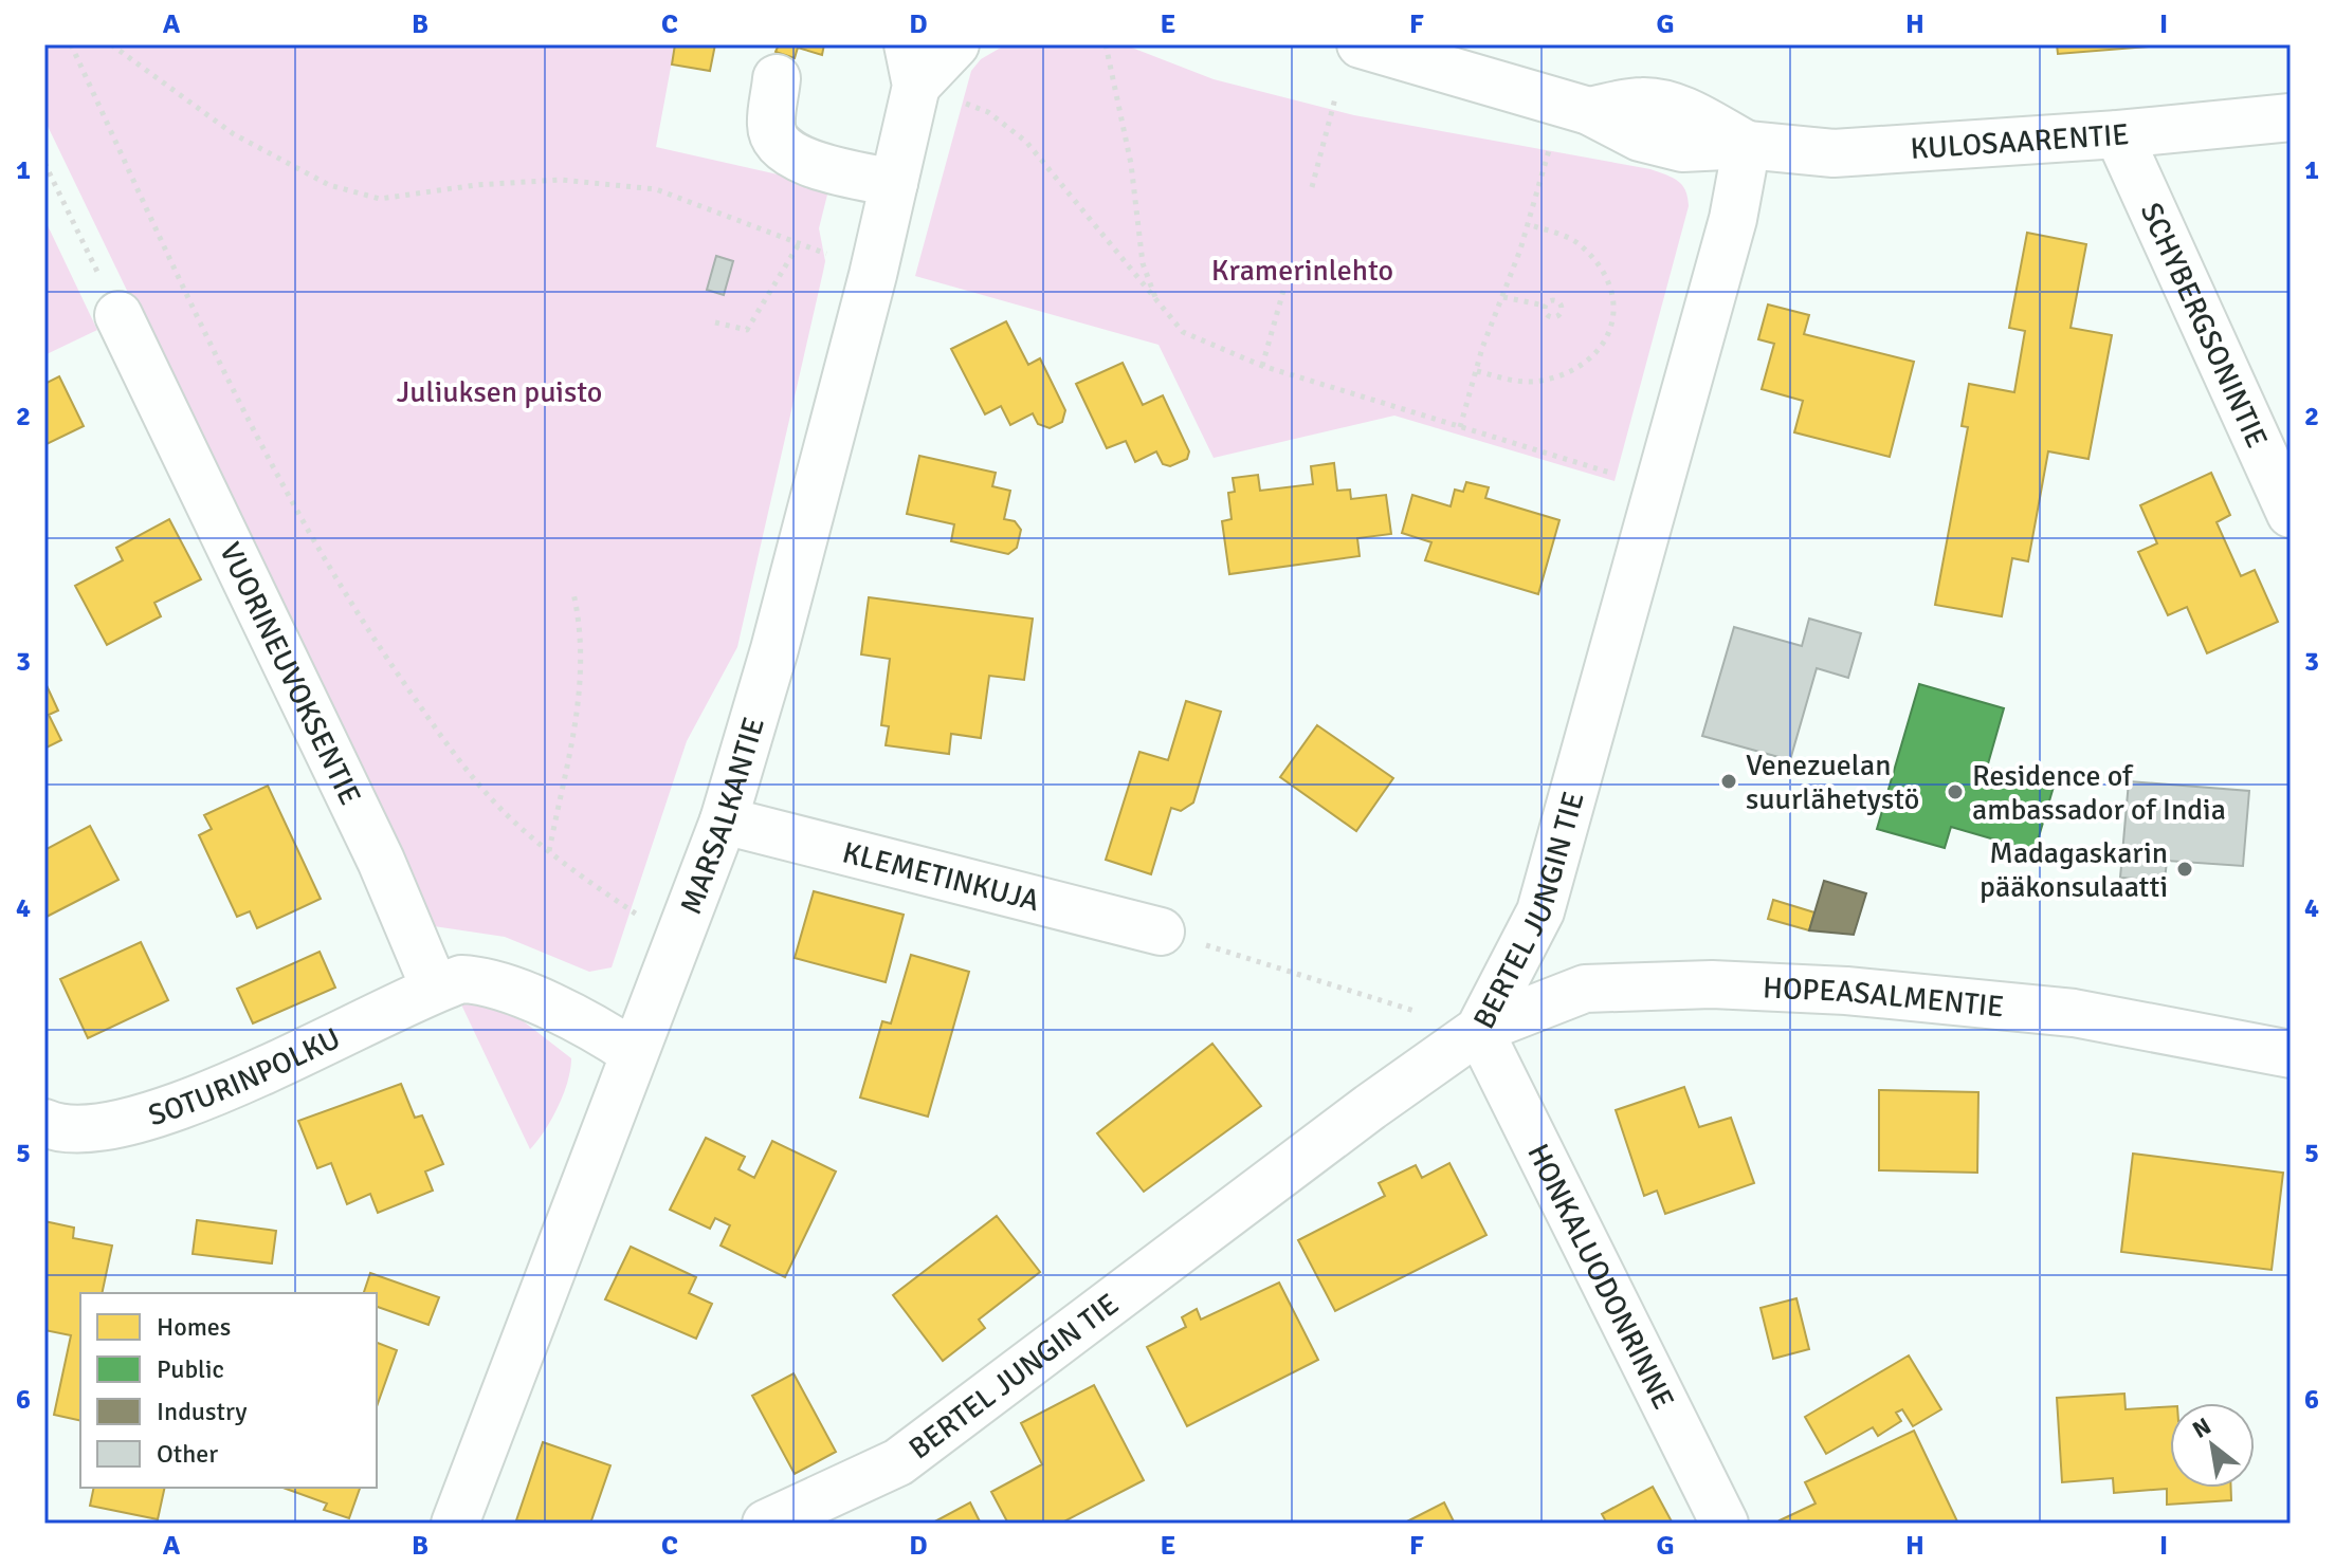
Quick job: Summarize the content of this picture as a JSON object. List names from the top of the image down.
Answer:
{
  "streets": {
    "street": [
      "KULOSAARENTIE",
      "SCHYBERGSONINTIE",
      "VUORINEUVOKSENTIE",
      "MARSALKANTIE",
      "KLEMETINKUJA",
      "BERTEL JUNGIN TIE",
      "HOPEASALMENTIE",
      "SOTURINPOLKU",
      "HONKALUODONRINNE"
    ]
  },
  "crossings": [
    ["KULOSAARENTIE", "SCHYBERGSONINTIE"],
    ["KULOSAARENTIE", "BERTEL JUNGIN TIE"],
    ["VUORINEUVOKSENTIE", "SOTURINPOLKU"],
    ["MARSALKANTIE", "KLEMETINKUJA"],
    ["BERTEL JUNGIN TIE", "HOPEASALMENTIE"],
    ["BERTEL JUNGIN TIE", "HONKALUODONRINNE"],
    ["HOPEASALMENTIE", "HONKALUODONRINNE"]
  ],
  "parks": ["Kramerinlehto", "Juliuksen puisto"],
  "places": ["Venezuelan suurlähetystö", "Residence of ambassador of India", "Madagaskarin pääkonsulaatti"],
  "legend": [
    "Homes",
    "Public",
    "Industry",
    "Other"
  ],
  "north": "top left",
  "grid": {
    "columns": [
      "A",
      "B",
      "C",
      "D",
      "E",
      "F",
      "G",
      "H",
      "I"
    ],
    "rows": [
      "1",
      "2",
      "3",
      "4",
      "5",
      "6"
    ]
  }
}
